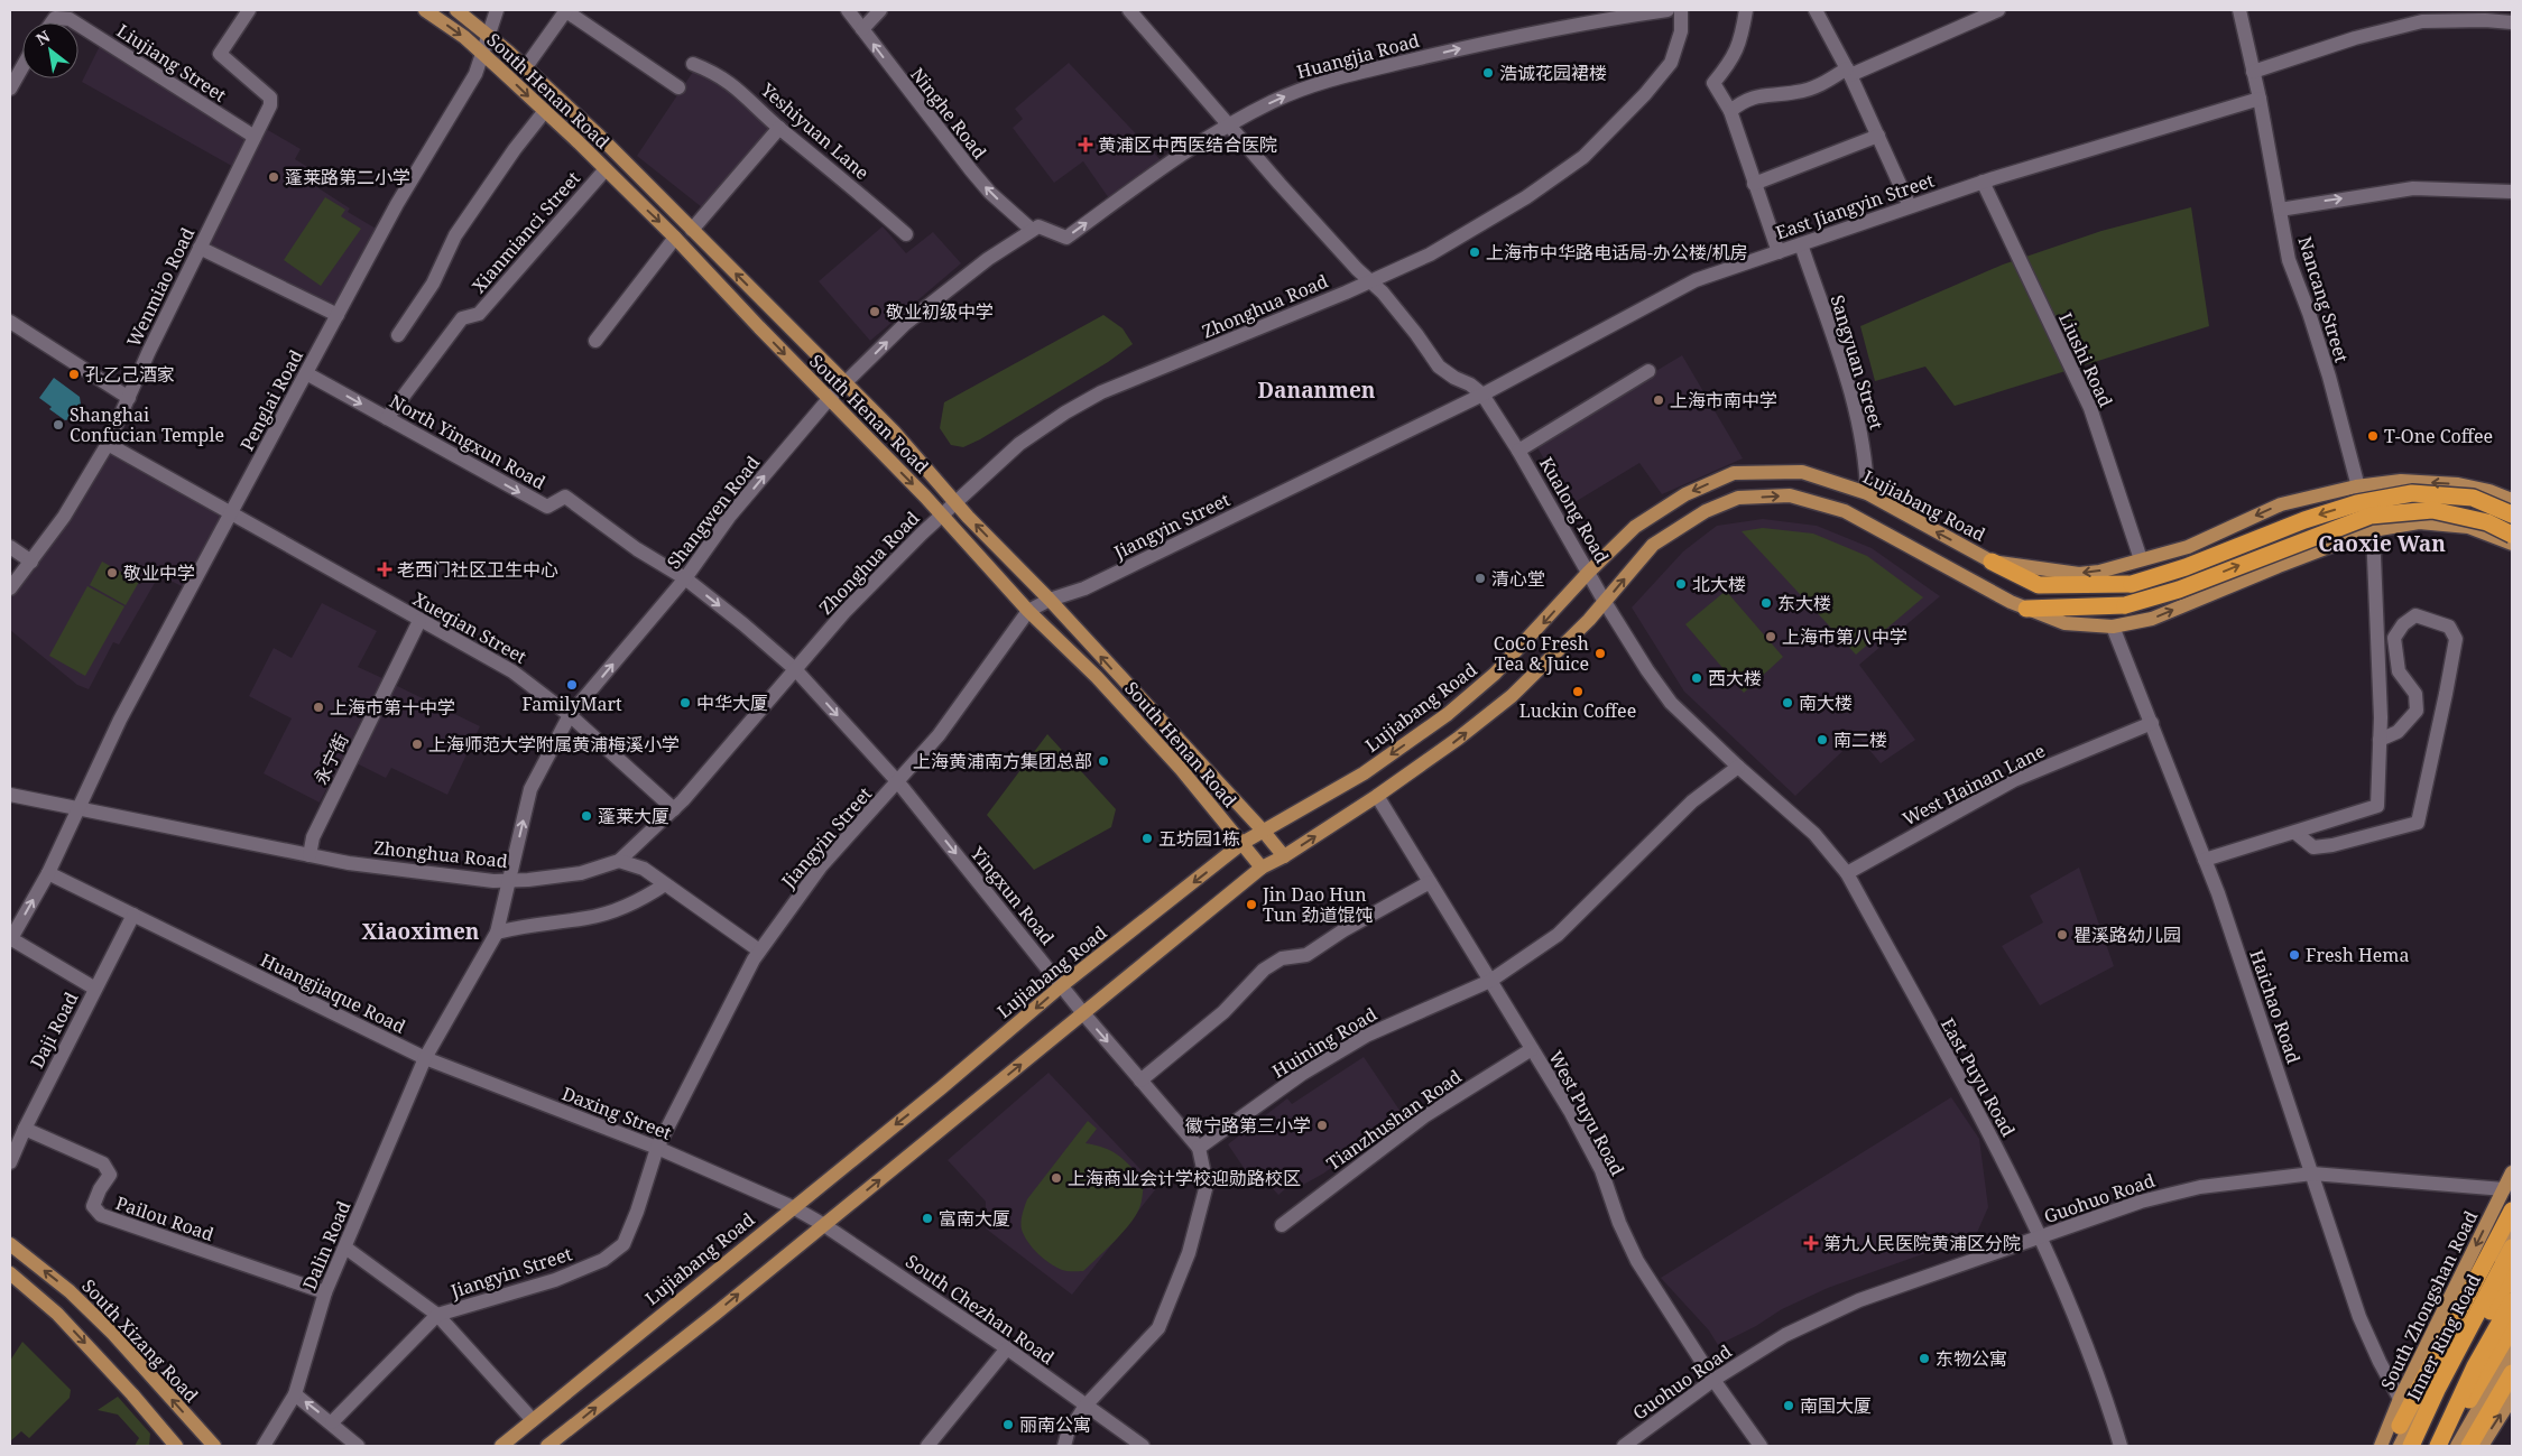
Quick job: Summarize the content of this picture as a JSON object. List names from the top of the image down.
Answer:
{
  "streets": {
    "highway": ["Inner Ring Road"],
    "main road": [
      "South Henan Road",
      "Lujiabang Road",
      "South Zhongshan Road",
      "South Xizang Road"
    ],
    "street": [
      "Huangjia Road",
      "Liujiang Street",
      "Ninghe Road",
      "Yeshiyuan Lane",
      "East Jiangyin Street",
      "Xianmianci Street",
      "Wenmiao Road",
      "Nancang Street",
      "Zhonghua Road",
      "Liushi Road",
      "Sangyuan Street",
      "Penglai Road",
      "North Yingxun Road",
      "Kualong Road",
      "Shangwen Road",
      "Jiangyin Street",
      "Xueqian Street",
      "永宁街",
      "West Hainan Lane",
      "Yingxun Road",
      "Huangjiaque Road",
      "Haichao Road",
      "Daji Road",
      "Huining Road",
      "East Puyu Road",
      "Daxing Street",
      "West Puyu Road",
      "Tianzhushan Road",
      "Guohuo Road",
      "Pailou Road",
      "Dalin Road",
      "South Chezhan Road"
    ]
  },
  "crossings": [
    ["Huangjia Road", "Ninghe Road"],
    ["Huangjia Road", "Kualong Road"],
    ["Huangjia Road", "Shangwen Road"],
    ["Liujiang Street", "Wenmiao Road"],
    ["South Henan Road", "Xianmianci Street"],
    ["South Henan Road", "Zhonghua Road"],
    ["South Henan Road", "Penglai Road"],
    ["South Henan Road", "Lujiabang Road"],
    ["South Henan Road", "Shangwen Road"],
    ["South Henan Road", "Jiangyin Street"],
    ["Ninghe Road", "Shangwen Road"],
    ["East Jiangyin Street", "Nancang Street"],
    ["East Jiangyin Street", "Liushi Road"],
    ["East Jiangyin Street", "Sangyuan Street"],
    ["East Jiangyin Street", "Kualong Road"],
    ["East Jiangyin Street", "Jiangyin Street"],
    ["Xianmianci Street", "North Yingxun Road"],
    ["Wenmiao Road", "Xueqian Street"],
    ["Nancang Street", "Lujiabang Road"],
    ["Zhonghua Road", "Penglai Road"],
    ["Zhonghua Road", "North Yingxun Road"],
    ["Zhonghua Road", "Kualong Road"],
    ["Zhonghua Road", "Shangwen Road"],
    ["Zhonghua Road", "Xueqian Street"],
    ["Zhonghua Road", "永宁街"],
    ["Zhonghua Road", "Yingxun Road"],
    ["Liushi Road", "Lujiabang Road"],
    ["Sangyuan Street", "Lujiabang Road"],
    ["Penglai Road", "North Yingxun Road"],
    ["Penglai Road", "Xueqian Street"],
    ["Penglai Road", "Huangjiaque Road"],
    ["North Yingxun Road", "Shangwen Road"],
    ["North Yingxun Road", "Yingxun Road"],
    ["Lujiabang Road", "Kualong Road"],
    ["Lujiabang Road", "Yingxun Road"],
    ["Lujiabang Road", "Daxing Street"],
    ["Lujiabang Road", "South Chezhan Road"],
    ["Kualong Road", "Jiangyin Street"],
    ["Kualong Road", "Huining Road"],
    ["Kualong Road", "East Puyu Road"],
    ["Shangwen Road", "Xueqian Street"],
    ["Jiangyin Street", "Yingxun Road"],
    ["Jiangyin Street", "Daxing Street"],
    ["Xueqian Street", "永宁街"],
    ["West Hainan Lane", "Haichao Road"],
    ["West Hainan Lane", "East Puyu Road"],
    ["Yingxun Road", "Huining Road"],
    ["Huangjiaque Road", "Daji Road"],
    ["Huangjiaque Road", "Daxing Street"],
    ["Huangjiaque Road", "Dalin Road"],
    ["Haichao Road", "Guohuo Road"],
    ["Haichao Road", "South Zhongshan Road"],
    ["Daji Road", "Pailou Road"],
    ["Huining Road", "East Puyu Road"],
    ["Huining Road", "West Puyu Road"],
    ["East Puyu Road", "Guohuo Road"],
    ["Daxing Street", "Dalin Road"],
    ["Daxing Street", "South Chezhan Road"],
    ["West Puyu Road", "Tianzhushan Road"],
    ["West Puyu Road", "Guohuo Road"],
    ["Guohuo Road", "South Zhongshan Road"],
    ["Pailou Road", "Dalin Road"]
  ],
  "one_way": [
    "Huangjia Road",
    "Ninghe Road",
    "North Yingxun Road",
    "Shangwen Road",
    "Yingxun Road"
  ],
  "districts": ["Dananmen", "Caoxie Wan", "Xiaoximen"],
  "places": {
    "other": [
      "浩诚花园裙楼",
      "蓬莱路第二小学",
      "上海市中华路电话局-办公楼/机房",
      "敬业初级中学",
      "孔乙己酒家",
      "上海市南中学",
      "Shanghai Confucian Temple",
      "T-One Coffee",
      "敬业中学",
      "清心堂",
      "北大楼",
      "东大楼",
      "上海市第八中学",
      "CoCo Fresh Tea & Juice",
      "西大楼",
      "FamilyMart",
      "Luckin Coffee",
      "中华大厦",
      "南大楼",
      "上海市第十中学",
      "南二楼",
      "上海师范大学附属黄浦梅溪小学",
      "上海黄浦南方集团总部",
      "蓬莱大厦",
      "五坊园1栋",
      "Jin Dao Hun Tun 劲道馄饨",
      "瞿溪路幼儿园",
      "Fresh Hema",
      "徽宁路第三小学",
      "上海商业会计学校迎勋路校区",
      "富南大厦",
      "东物公寓",
      "南国大厦",
      "丽南公寓"
    ],
    "health": ["黄浦区中西医结合医院", "老西门社区卫生中心", "第九人民医院黄浦区分院"]
  },
  "north": "top left"
}
